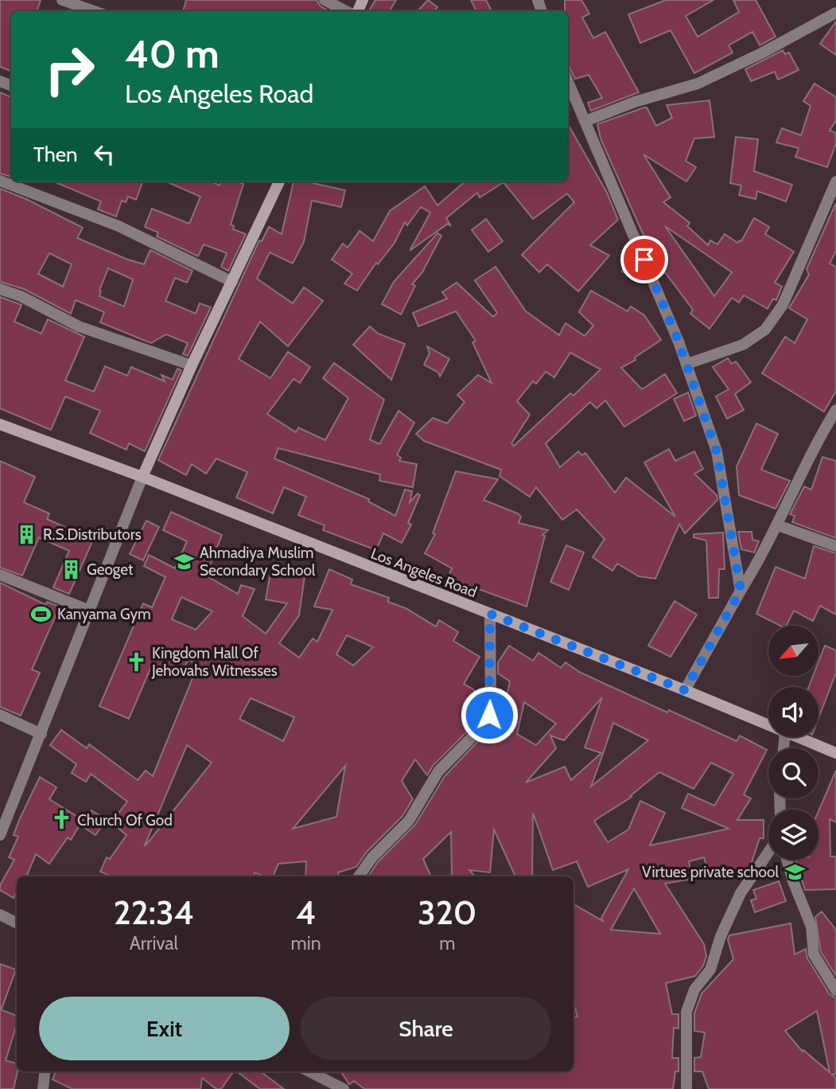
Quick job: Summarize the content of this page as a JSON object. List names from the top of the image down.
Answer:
{
  "streets": {
    "main road": ["Los Angeles Road"]
  },
  "places": {
    "building": ["R.S.Distributors", "Geoget"],
    "school or university": ["Ahmadiya Muslim Secondary School", "Virtues private school"],
    "sports": ["Kanyama Gym"],
    "church": ["Kingdom Hall Of Jehovahs Witnesses", "Church Of God"]
  },
  "north": "bottom left",
  "page": {
    "turn": ["40 m", "Los Angeles Road"],
    "then": "Then",
    "eta": [
      "22:34",
      "Arrival",
      "4",
      "min",
      "320",
      "m"
    ],
    "buttons": ["Exit", "Share"]
  }
}
